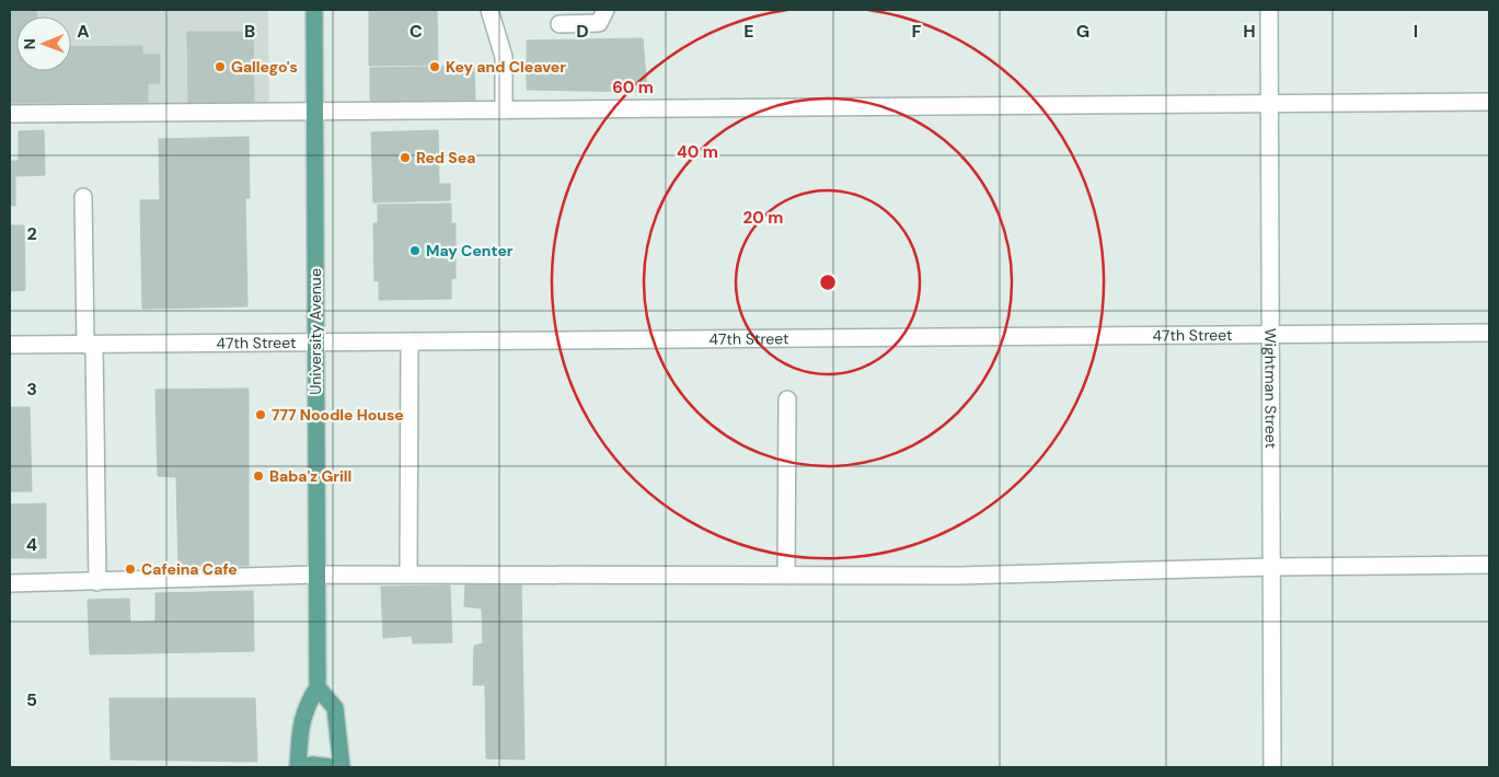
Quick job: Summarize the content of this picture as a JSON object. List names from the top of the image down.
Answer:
{
  "streets": {
    "main road": ["University Avenue"],
    "street": ["47th Street", "Wightman Street"]
  },
  "crossings": [
    ["University Avenue", "47th Street"],
    ["47th Street", "Wightman Street"]
  ],
  "places": [
    "Gallego's",
    "Key and Cleaver",
    "Red Sea",
    "May Center",
    "777 Noodle House",
    "Baba'z Grill",
    "Cafeina Cafe"
  ],
  "north": "left",
  "grid": {
    "columns": [
      "A",
      "B",
      "C",
      "D",
      "E",
      "F",
      "G",
      "H",
      "I"
    ],
    "rows": [
      "2",
      "3",
      "4",
      "5"
    ]
  },
  "rings": ["60 m", "40 m", "20 m"]
}
